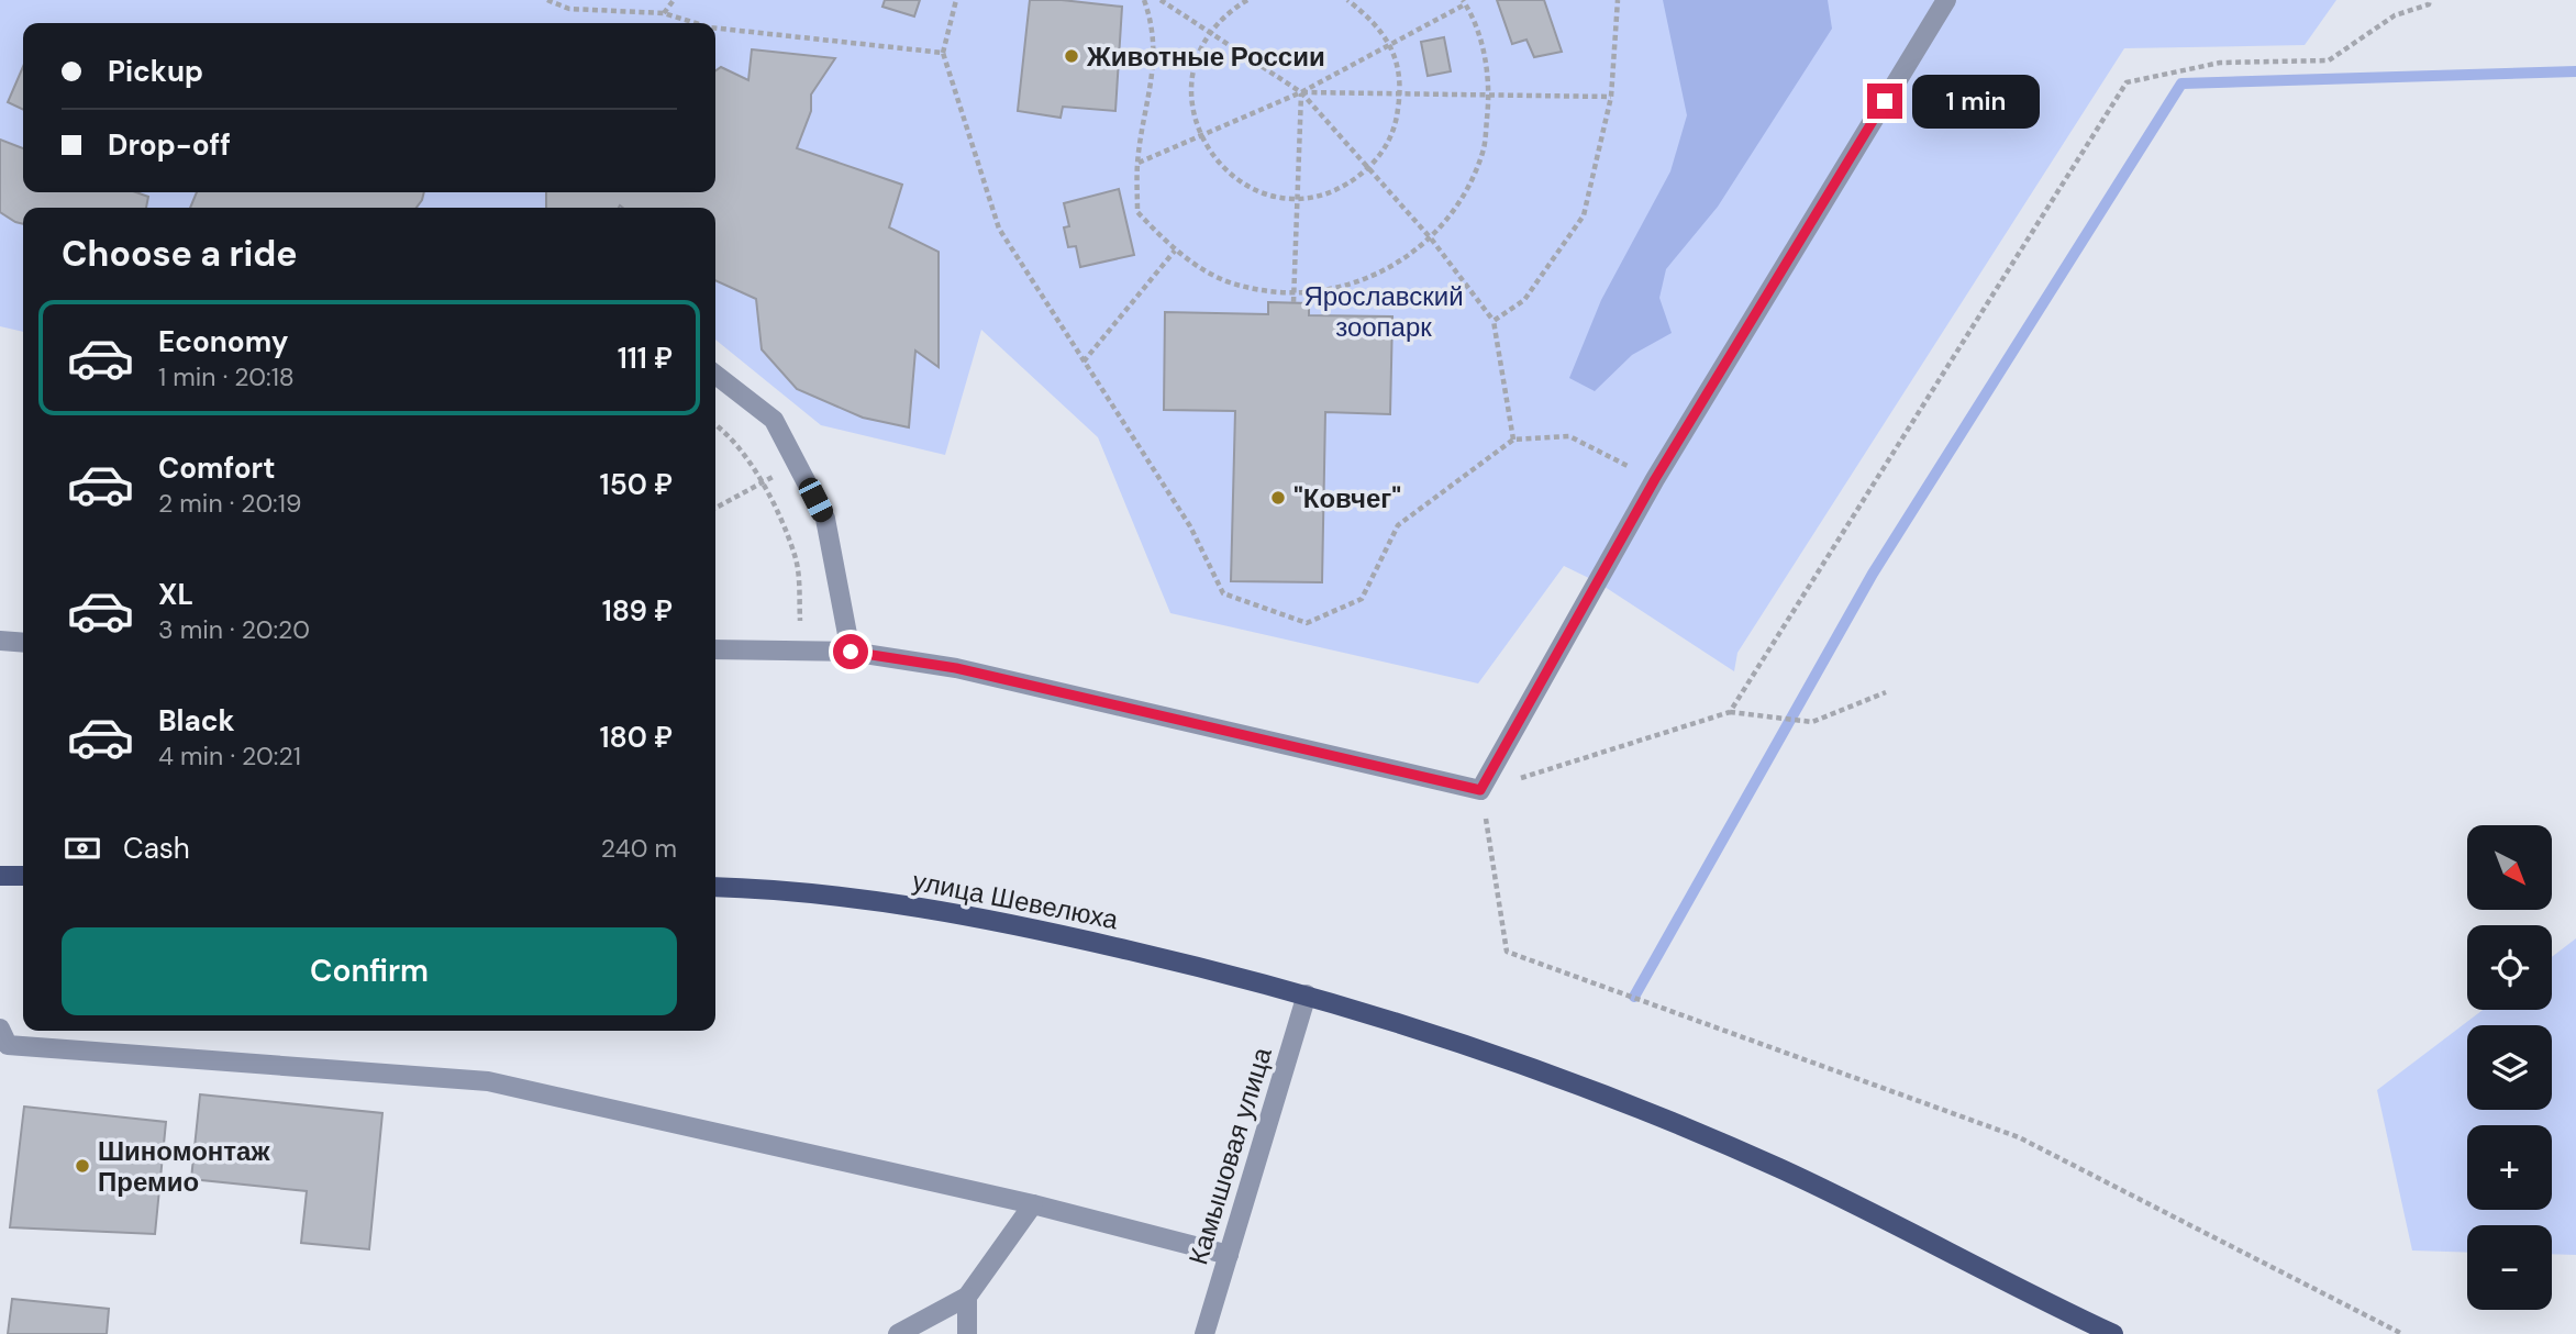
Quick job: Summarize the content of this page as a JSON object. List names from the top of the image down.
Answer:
{
  "streets": {
    "main road": ["улица Шевелюха"],
    "street": ["Камышовая улица"]
  },
  "crossings": [
    ["улица Шевелюха", "Камышовая улица"]
  ],
  "parks": ["Ярославский зоопарк"],
  "places": ["Животные России", "\"Ковчег\"", "Шиномонтаж Премио"],
  "north": "bottom right",
  "page": {
    "banner": ["Pickup", "Drop-off"],
    "bubble": "1 min",
    "heading": "Choose a ride",
    "list": [
      {
        "name": "Economy",
        "note": "1 min · 20:18",
        "value": "111 ₽"
      },
      {
        "name": "Comfort",
        "note": "2 min · 20:19",
        "value": "150 ₽"
      },
      {
        "name": "XL",
        "note": "3 min · 20:20",
        "value": "189 ₽"
      },
      {
        "name": "Black",
        "note": "4 min · 20:21",
        "value": "180 ₽"
      }
    ],
    "pay": ["Cash", "240 m"],
    "map_buttons": ["+", "−"],
    "buttons": "Confirm"
  }
}
